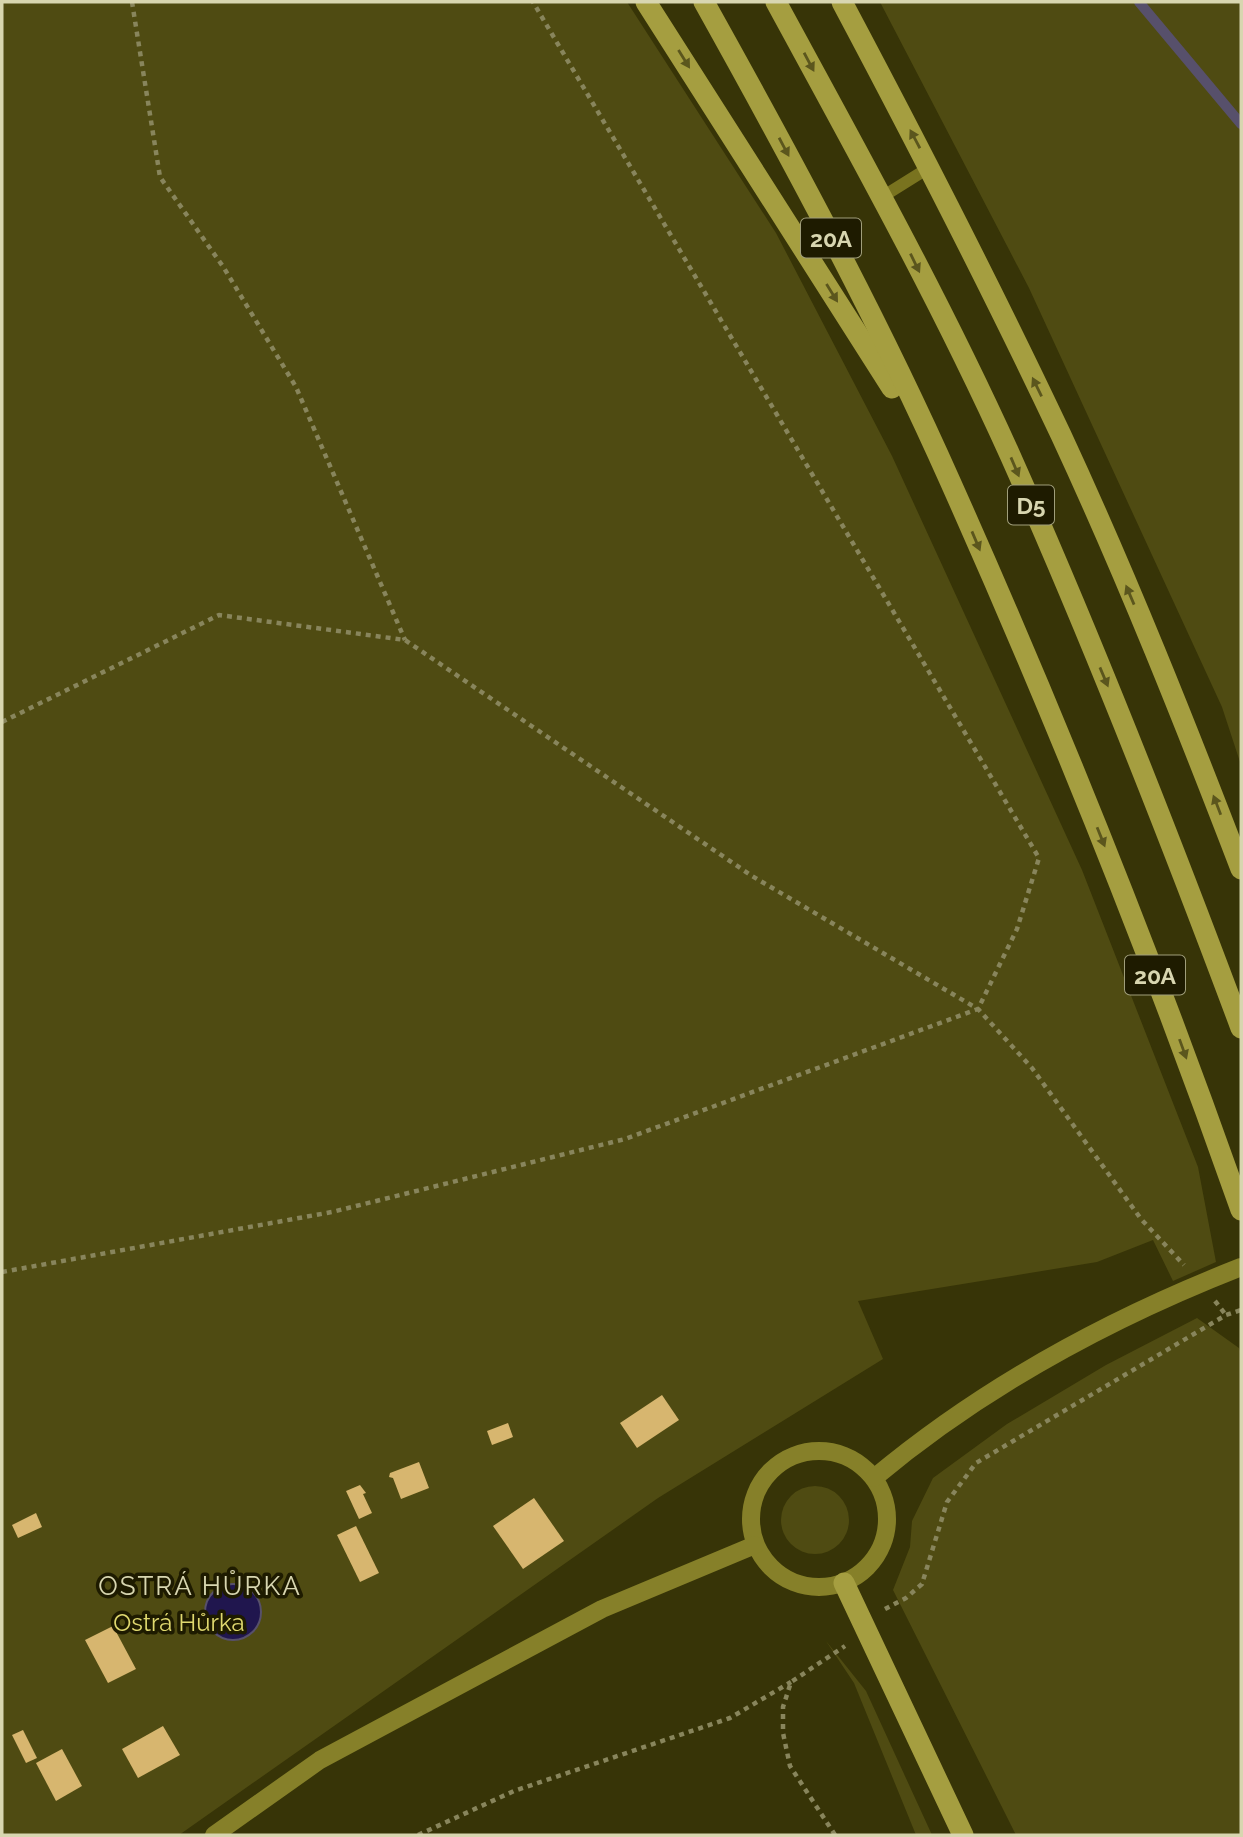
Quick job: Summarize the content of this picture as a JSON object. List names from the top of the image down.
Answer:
{
  "streets": {
    "highway": ["20A", "D5"]
  },
  "districts": ["OSTRÁ HŮRKA"],
  "parks": ["Ostrá Hůrka"]
}
